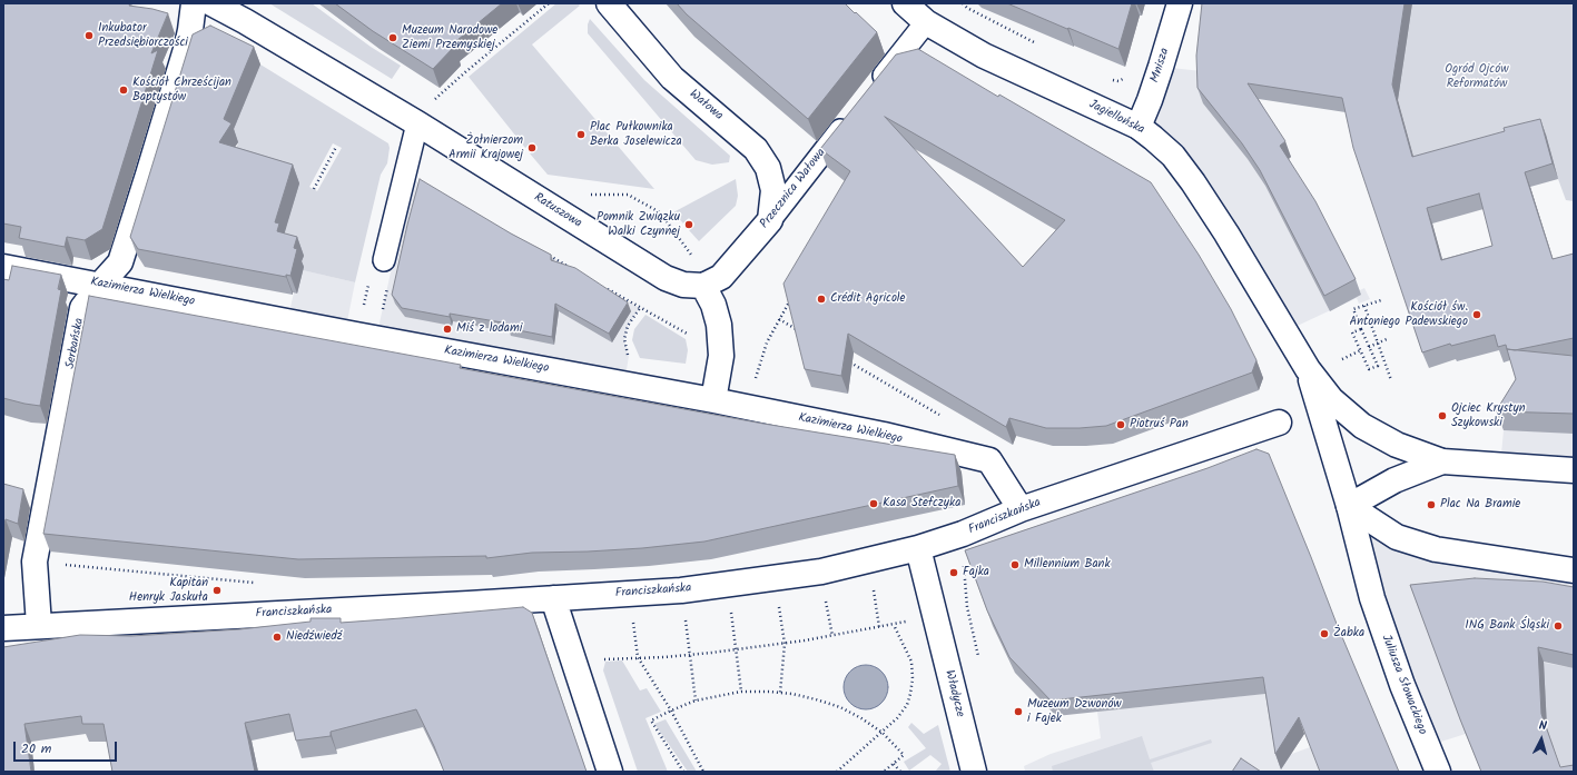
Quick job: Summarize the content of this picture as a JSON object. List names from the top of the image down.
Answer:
{
  "streets": {
    "street": [
      "Mnisza",
      "Wałowa",
      "Jagiellońska",
      "Przecznica Wałowa",
      "Ratuszowa",
      "Kazimierza Wielkiego",
      "Serbańska",
      "Franciszkańska",
      "Juliusza Słowackiego",
      "Władycze"
    ]
  },
  "crossings": [
    ["Mnisza", "Jagiellońska"],
    ["Wałowa", "Przecznica Wałowa"],
    ["Przecznica Wałowa", "Ratuszowa"],
    ["Kazimierza Wielkiego", "Serbańska"],
    ["Kazimierza Wielkiego", "Franciszkańska"],
    ["Serbańska", "Franciszkańska"],
    ["Franciszkańska", "Władycze"]
  ],
  "parks": ["Ogród Ojców Reformatów"],
  "places": [
    "Inkubator Przedsiębiorczości",
    "Muzeum Narodowe Ziemi Przemyskiej",
    "Kościół Chrześcijan Baptystów",
    "Plac Pułkownika Berka Joselewicza",
    "Żołnierzom Armii Krajowej",
    "Pomnik Związku Walki Czynnej",
    "Crédit Agricole",
    "Kościół św. Antoniego Padewskiego",
    "Miś z lodami",
    "Ojciec Krystyn Szykowski",
    "Piotruś Pan",
    "Kasa Stefczyka",
    "Plac Na Bramie",
    "Millennium Bank",
    "Fajka",
    "Kapitan Henryk Jaskuła",
    "ING Bank Śląski",
    "Żabka",
    "Niedźwiedź",
    "Muzeum Dzwonów i Fajek"
  ],
  "scale_bar": "20 m",
  "north": "top"
}
